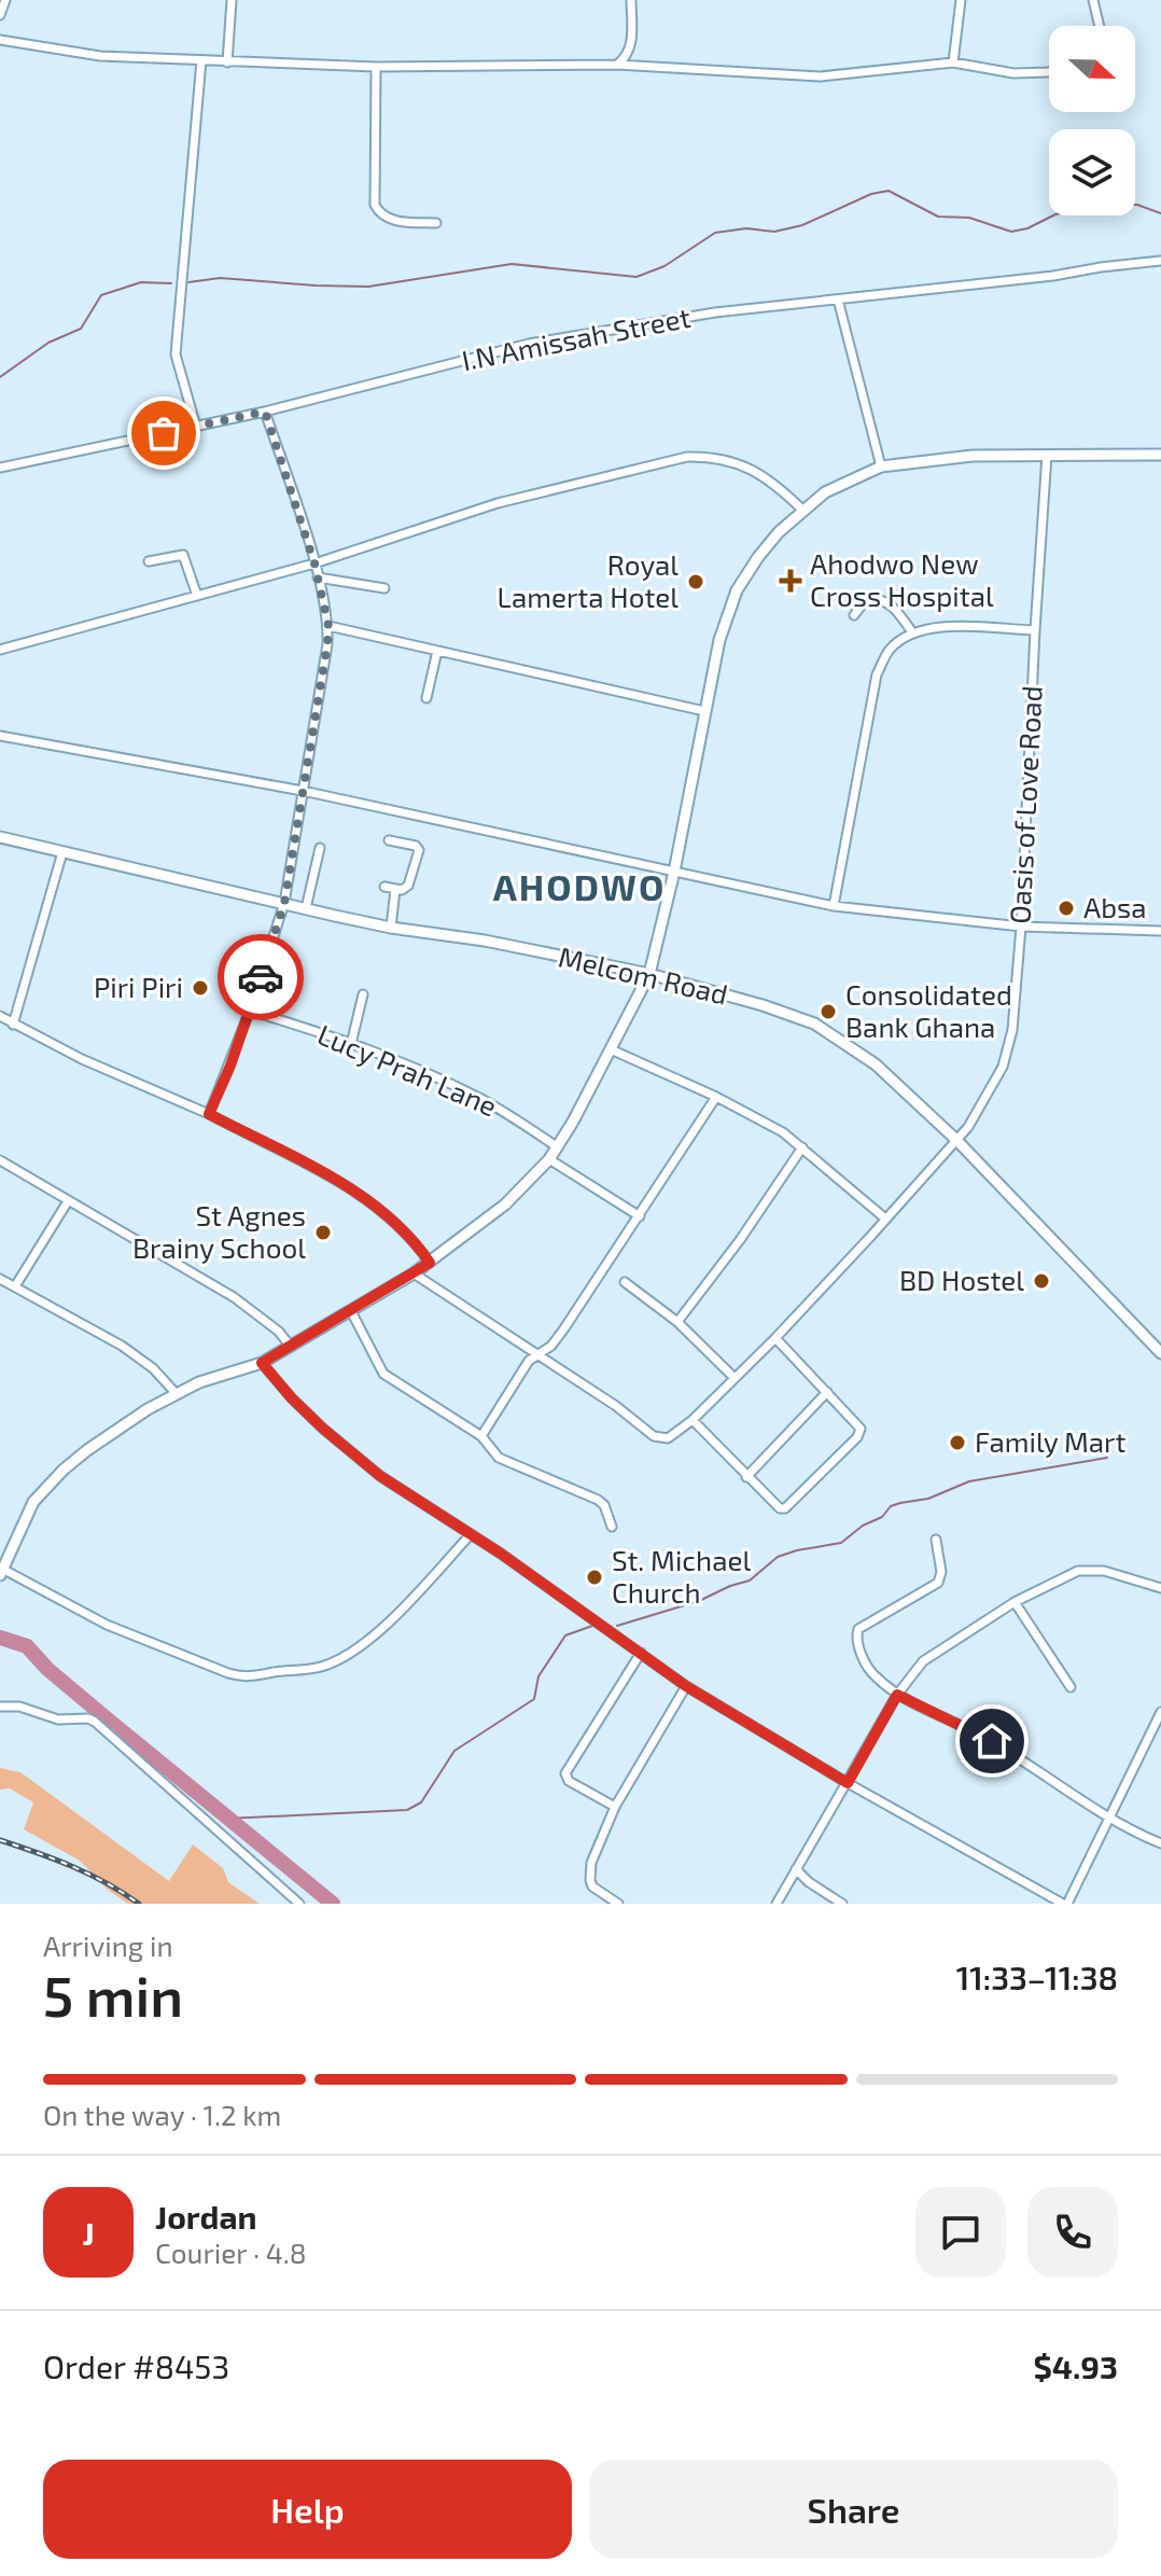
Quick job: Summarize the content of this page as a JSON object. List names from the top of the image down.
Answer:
{
  "streets": {
    "main road": ["Melcom Road"],
    "street": ["I.N Amissah Street", "Oasis of Love Road", "Lucy Prah Lane"]
  },
  "crossings": [
    ["Oasis of Love Road", "Melcom Road"]
  ],
  "districts": ["AHODWO"],
  "places": {
    "health": ["Ahodwo New Cross Hospital"],
    "other": [
      "Royal Lamerta Hotel",
      "Absa",
      "Piri Piri",
      "Consolidated Bank Ghana",
      "St Agnes Brainy School",
      "BD Hostel",
      "Family Mart",
      "St. Michael Church"
    ]
  },
  "north": "right",
  "page": {
    "heading": ["5 min", "Arriving in", "11:33–11:38"],
    "panel": [
      "Jordan",
      "Courier · 4.8",
      "Order #8453",
      "$4.93"
    ],
    "bar": "On the way · 1.2 km",
    "round": "J",
    "buttons": ["Help", "Share"]
  }
}
